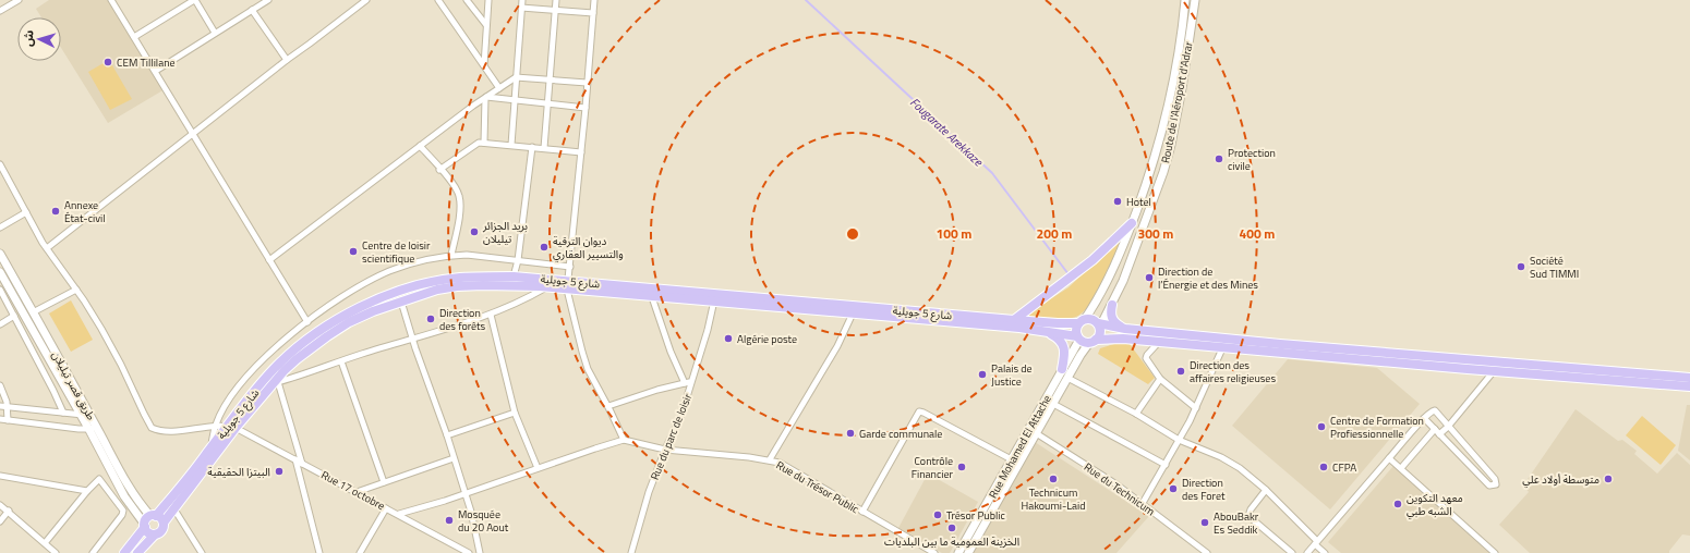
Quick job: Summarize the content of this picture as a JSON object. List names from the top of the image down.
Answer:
{
  "streets": {
    "main road": [
      "Route de l'Aéroport d'Adrar",
      "شارع 5 جويلية",
      "طريق قصر تيليلان",
      "Rue Mohamed El Attache"
    ],
    "street": [
      "Rue du parc de loisir",
      "Rue du Trésor Public",
      "Rue du Technicum",
      "Rue 17 octobre"
    ]
  },
  "crossings": [
    ["Route de l'Aéroport d'Adrar", "شارع 5 جويلية"],
    ["Route de l'Aéroport d'Adrar", "Rue Mohamed El Attache"],
    ["شارع 5 جويلية", "طريق قصر تيليلان"],
    ["شارع 5 جويلية", "Rue du parc de loisir"],
    ["شارع 5 جويلية", "Rue Mohamed El Attache"],
    ["شارع 5 جويلية", "Rue 17 octobre"],
    ["Rue du parc de loisir", "Rue du Trésor Public"],
    ["Rue Mohamed El Attache", "Rue du Technicum"]
  ],
  "water": ["Fougarate Arekkaze"],
  "places": [
    "CEM Tillilane",
    "Protection civile",
    "Hotel",
    "Annexe État-civil",
    "بريد الجزائر تيليلان",
    "ديوان الترقية والتسيير العقاري",
    "Centre de loisir scientifique",
    "Société Sud TIMMI",
    "Direction de l’Énergie et des Mines",
    "Direction des forêts",
    "Algérie poste",
    "Direction des affaires religieuses",
    "Palais de Justice",
    "Centre de Formation Profiessionnelle",
    "Garde communale",
    "Contrôle Financier",
    "CFPA",
    "البيتزا الحقيقية",
    "Technicum Hakoumi-Laid",
    "متوسطة أولاد علي",
    "Direction des Foret",
    "معهد التكوين الشبه طبي",
    "Trésor Public",
    "Mosquée du 20 Aout",
    "AbouBakr Es Seddik",
    "الخزينة العمومية ما بين البلديات"
  ],
  "north": "left",
  "rings": [
    "100 m",
    "200 m",
    "300 m",
    "400 m"
  ]
}
